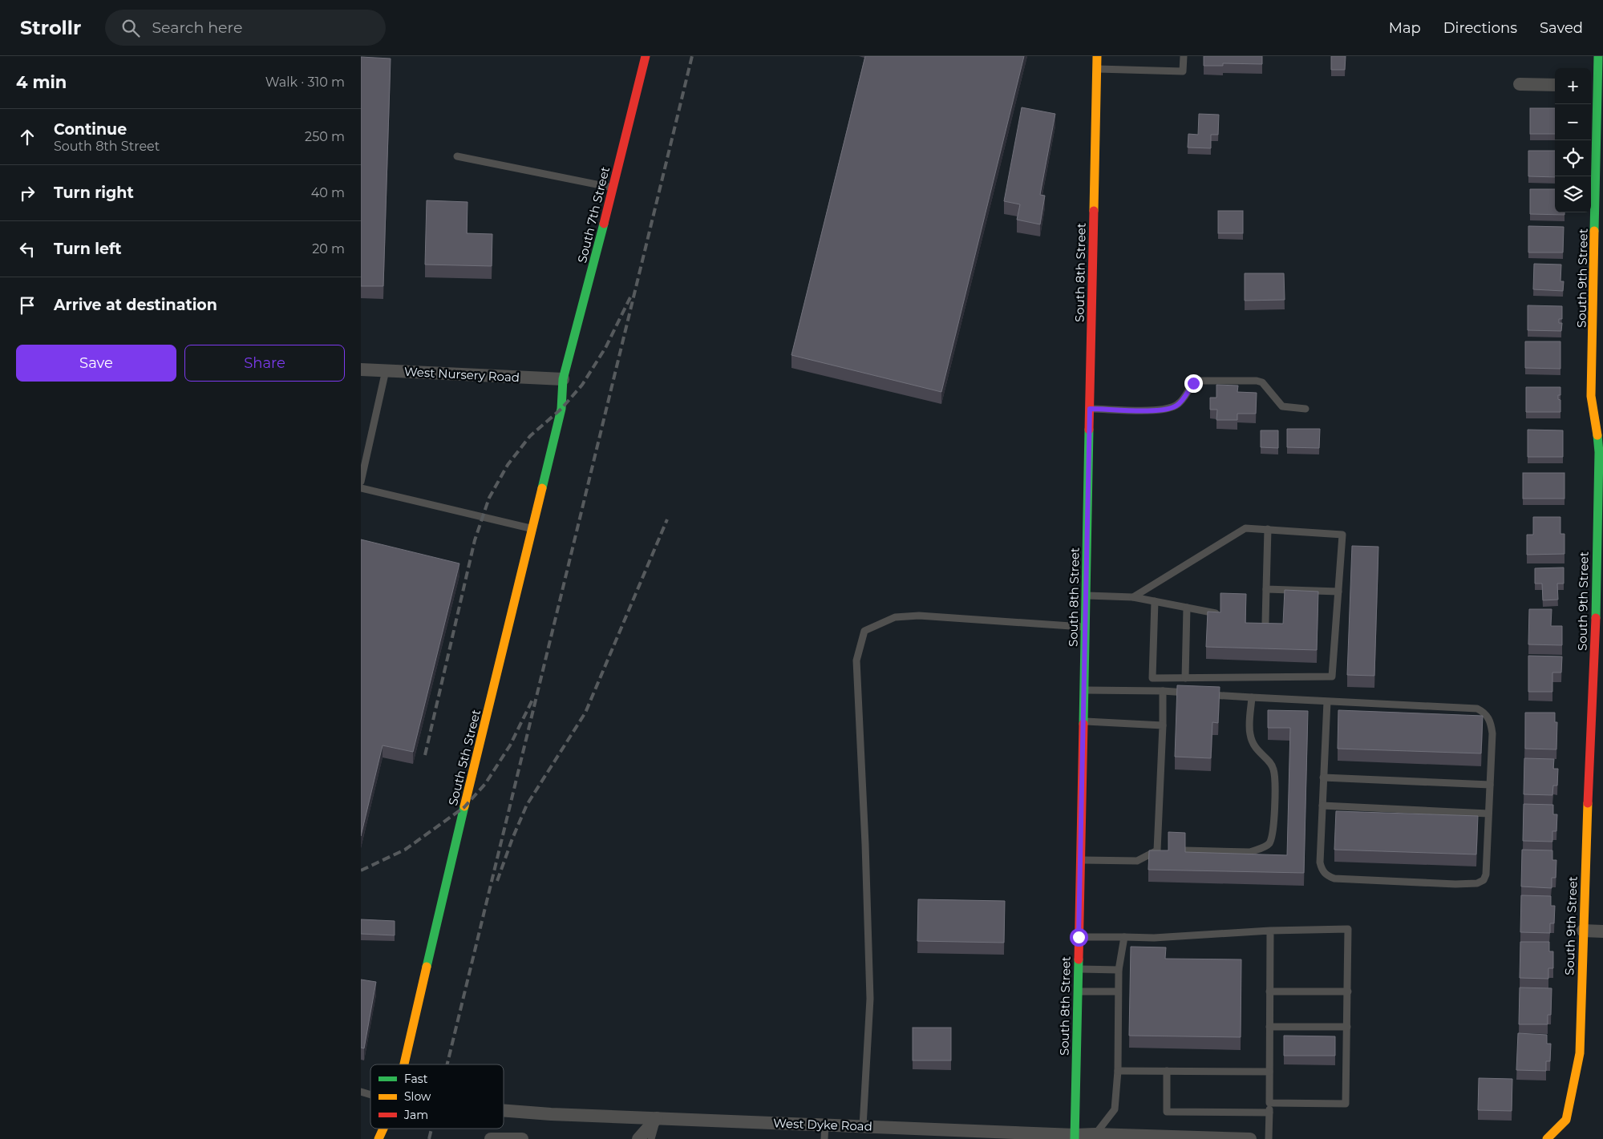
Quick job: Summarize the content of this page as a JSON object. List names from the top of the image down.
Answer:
{
  "streets": {
    "street": [
      "South 7th Street",
      "South 8th Street",
      "South 9th Street",
      "West Nursery Road",
      "South 5th Street",
      "West Dyke Road"
    ]
  },
  "crossings": [
    ["South 7th Street", "West Nursery Road"],
    ["South 7th Street", "South 5th Street"],
    ["South 8th Street", "West Dyke Road"],
    ["West Nursery Road", "South 5th Street"]
  ],
  "legend": ["Fast", "Slow", "Jam"],
  "page": {
    "header": "Strollr",
    "search": "Search here",
    "nav": ["Map", "Directions", "Saved"],
    "heading": ["4 min", "Walk · 310 m"],
    "map_buttons": ["+", "−"],
    "list": [
      ["Continue", "South 8th Street", "250 m"],
      ["Turn right", "40 m"],
      ["Turn left", "20 m"],
      "Arrive at destination"
    ],
    "buttons": ["Save", "Share"]
  }
}
